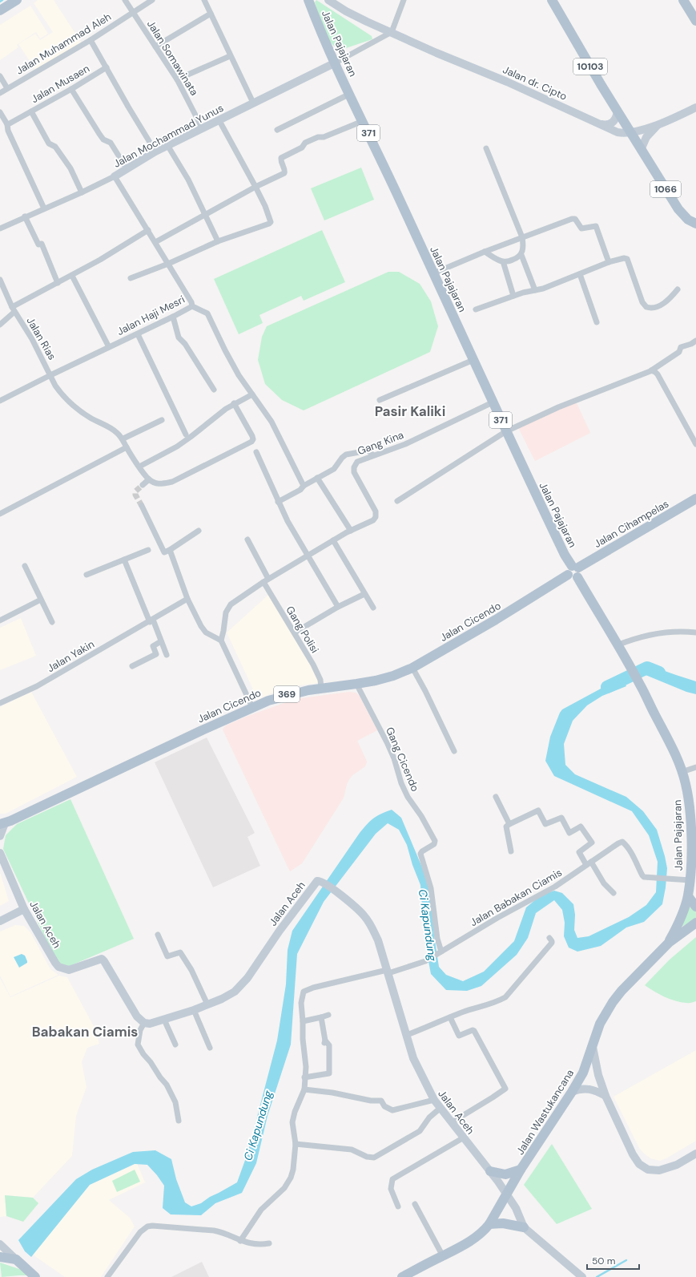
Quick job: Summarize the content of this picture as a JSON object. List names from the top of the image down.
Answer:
{
  "streets": {
    "main road": [
      "Jalan Pajajaran",
      "10103",
      "371",
      "1066",
      "Jalan Cihampelas",
      "Jalan Cicendo",
      "369",
      "Jalan Wastukancana"
    ],
    "street": [
      "Jalan Muhammad Aleh",
      "Jalan Somawinata",
      "Jalan dr. Cipto",
      "Jalan Musaen",
      "Jalan Mochammad Yunus",
      "Jalan Haji Mesri",
      "Jalan Rias",
      "Gang Kina",
      "Gang Polisi",
      "Jalan Yakin",
      "Gang Cicendo",
      "Jalan Babakan Ciamis",
      "Jalan Aceh"
    ]
  },
  "crossings": [
    ["Jalan Muhammad Aleh", "Jalan Somawinata"],
    ["Jalan Muhammad Aleh", "Jalan Musaen"],
    ["Jalan Pajajaran", "Jalan Mochammad Yunus"],
    ["Jalan Pajajaran", "Gang Kina"],
    ["Jalan Pajajaran", "Jalan Cihampelas"],
    ["Jalan Pajajaran", "Jalan Cicendo"],
    ["Jalan Pajajaran", "Jalan Babakan Ciamis"],
    ["Jalan Pajajaran", "Jalan Wastukancana"],
    ["Jalan Somawinata", "Jalan Mochammad Yunus"],
    ["10103", "Jalan dr. Cipto"],
    ["10103", "1066"],
    ["Jalan dr. Cipto", "1066"],
    ["Jalan Mochammad Yunus", "Jalan Haji Mesri"],
    ["Jalan Haji Mesri", "Jalan Rias"],
    ["Jalan Cihampelas", "Jalan Cicendo"],
    ["Jalan Cicendo", "Gang Polisi"],
    ["Jalan Cicendo", "Gang Cicendo"],
    ["Gang Cicendo", "Jalan Babakan Ciamis"],
    ["Jalan Babakan Ciamis", "Jalan Aceh"],
    ["Jalan Aceh", "Jalan Wastukancana"]
  ],
  "districts": ["Pasir Kaliki", "Babakan Ciamis"],
  "water": ["Ci Kapundung"],
  "scale_bar": "50 m"
}
